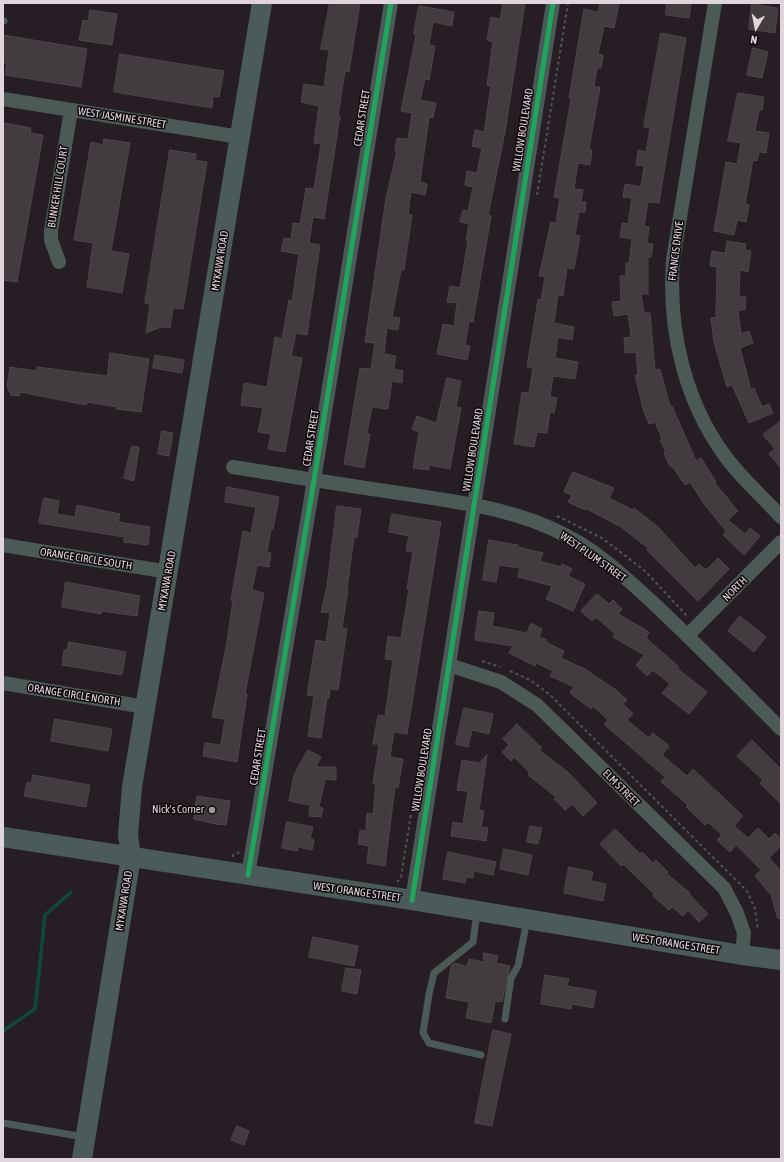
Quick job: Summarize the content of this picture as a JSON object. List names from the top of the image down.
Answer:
{
  "streets": {
    "main road": ["MYKAWA ROAD", "WEST ORANGE STREET"],
    "street": [
      "WEST JASMINE STREET",
      "CEDAR STREET",
      "WILLOW BOULEVARD",
      "BUNKER HILL COURT",
      "FRANCIS DRIVE",
      "WEST PLUM STREET",
      "ORANGE CIRCLE SOUTH",
      "NORTH",
      "ORANGE CIRCLE NORTH",
      "ELM STREET"
    ]
  },
  "crossings": [
    ["WEST JASMINE STREET", "BUNKER HILL COURT"],
    ["WEST JASMINE STREET", "MYKAWA ROAD"],
    ["CEDAR STREET", "WEST PLUM STREET"],
    ["CEDAR STREET", "WEST ORANGE STREET"],
    ["WILLOW BOULEVARD", "WEST PLUM STREET"],
    ["WILLOW BOULEVARD", "ELM STREET"],
    ["WILLOW BOULEVARD", "WEST ORANGE STREET"],
    ["MYKAWA ROAD", "ORANGE CIRCLE SOUTH"],
    ["MYKAWA ROAD", "ORANGE CIRCLE NORTH"],
    ["MYKAWA ROAD", "WEST ORANGE STREET"],
    ["WEST PLUM STREET", "NORTH"],
    ["ELM STREET", "WEST ORANGE STREET"]
  ],
  "places": ["Nick's Corner"],
  "north": "bottom"
}
